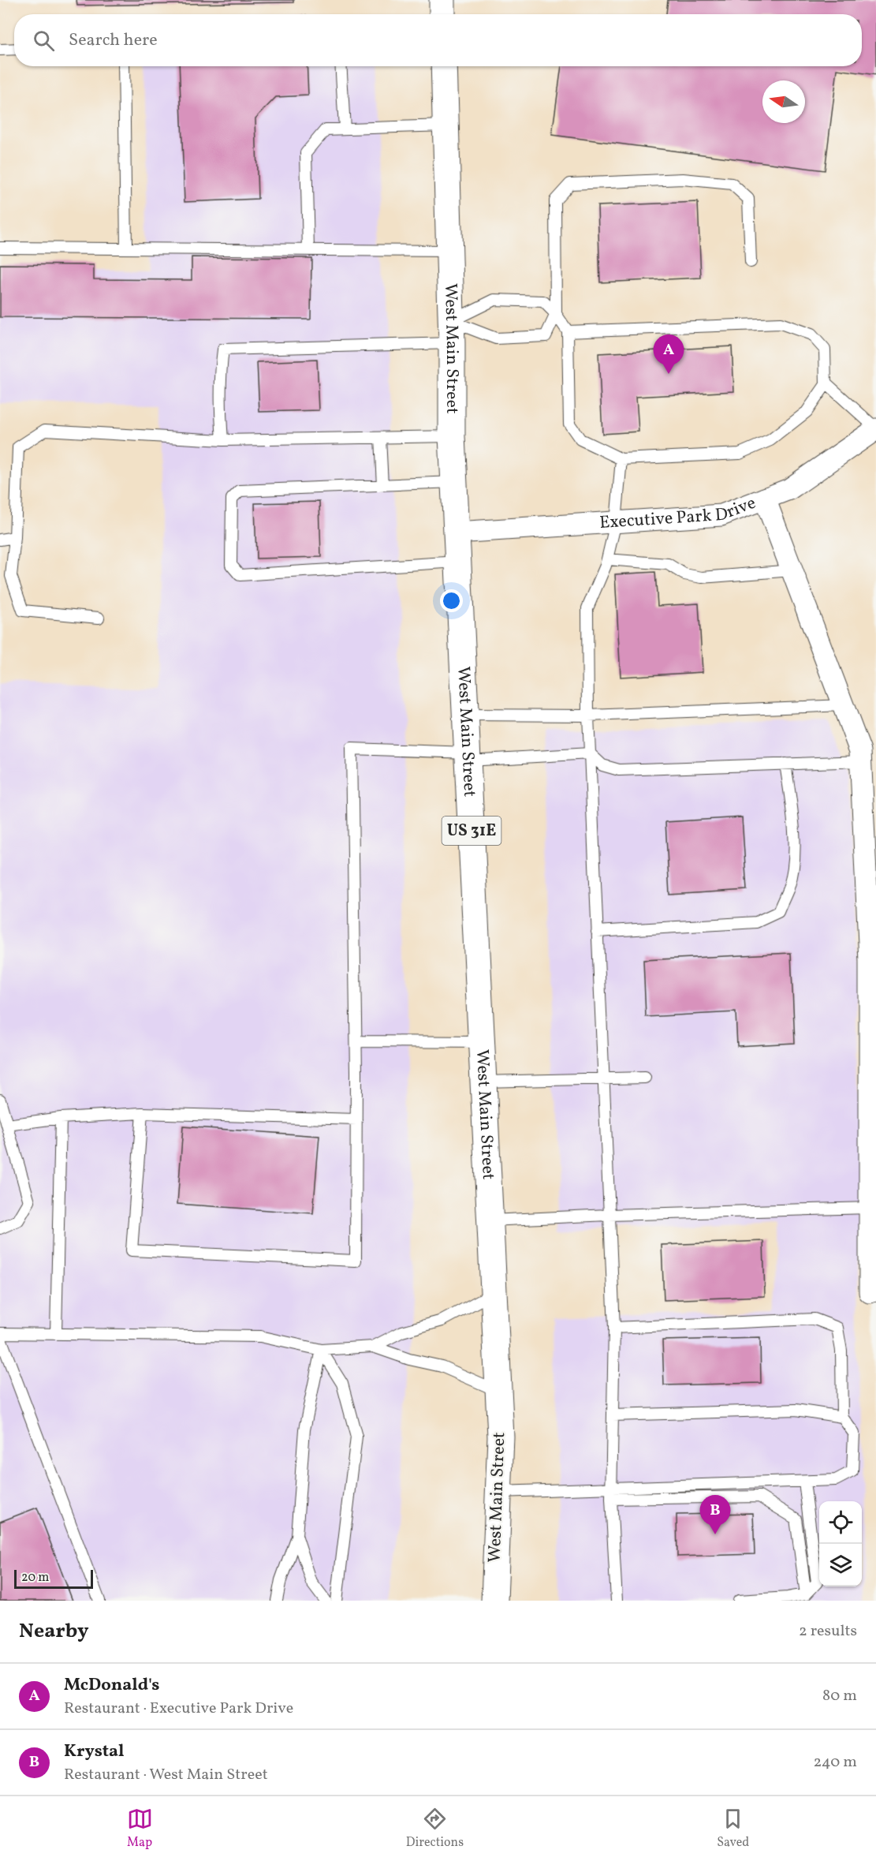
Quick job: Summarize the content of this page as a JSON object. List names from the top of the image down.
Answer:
{
  "streets": {
    "main road": ["West Main Street", "US 31E"],
    "street": ["Executive Park Drive"]
  },
  "crossings": [
    ["West Main Street", "Executive Park Drive"]
  ],
  "scale_bar": "20 m",
  "north": "left",
  "page": {
    "search": "Search here",
    "pins": ["A", "B"],
    "scale": "20 m",
    "heading": ["Nearby", "2 results"],
    "list": [
      {
        "mark": "A",
        "name": "McDonald's",
        "note": "Restaurant · Executive Park Drive",
        "value": "80 m"
      },
      {
        "mark": "B",
        "name": "Krystal",
        "note": "Restaurant · West Main Street",
        "value": "240 m"
      }
    ],
    "nav": ["Map", "Directions", "Saved"]
  }
}
